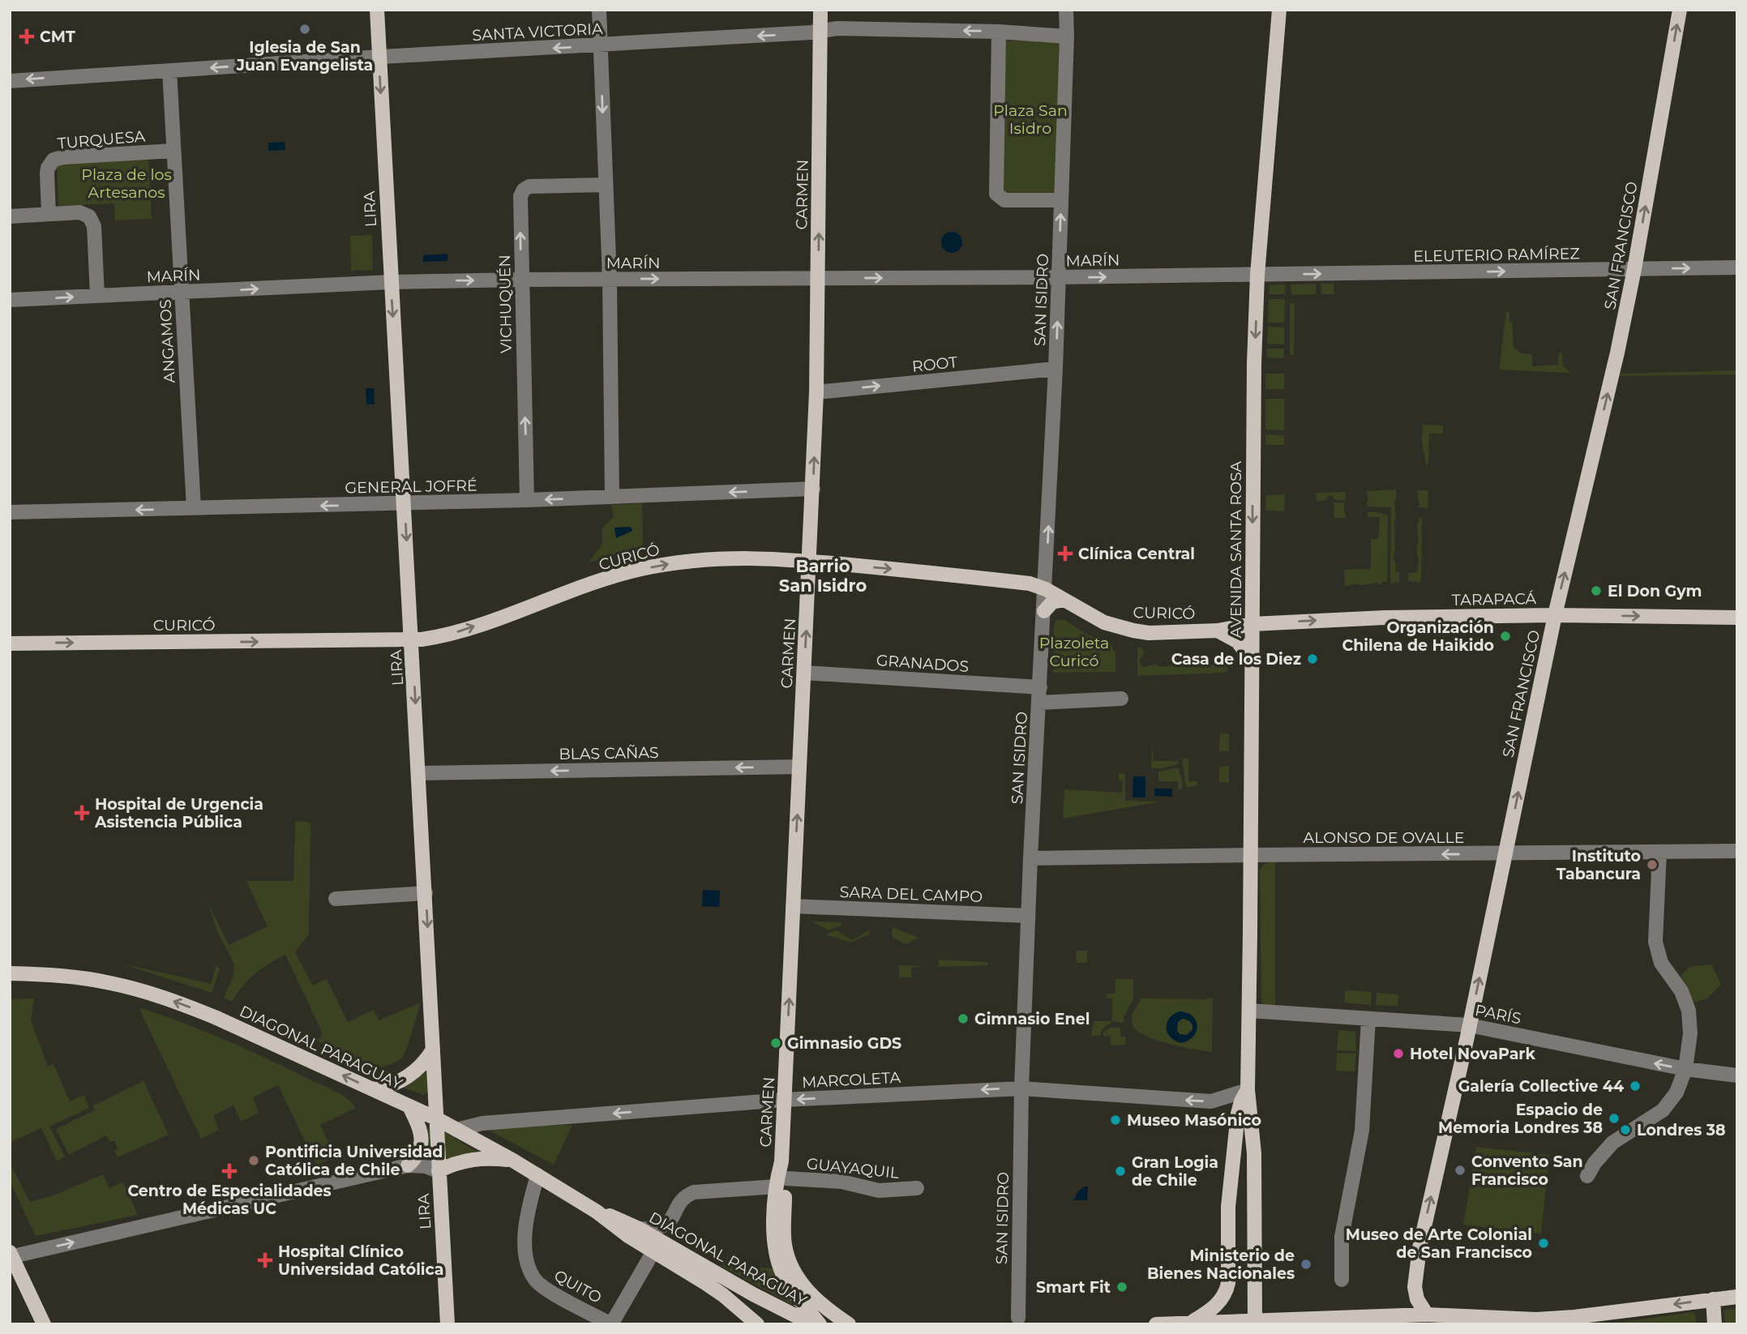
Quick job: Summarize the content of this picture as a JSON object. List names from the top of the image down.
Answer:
{
  "streets": {
    "main road": [
      "CARMEN",
      "LIRA",
      "SAN FRANCISCO",
      "AVENIDA SANTA ROSA",
      "CURICÓ",
      "TARAPACÁ",
      "DIAGONAL PARAGUAY"
    ],
    "street": [
      "SANTA VICTORIA",
      "TURQUESA",
      "ELEUTERIO RAMÍREZ",
      "MARÍN",
      "SAN ISIDRO",
      "VICHUQUÉN",
      "ANGAMOS",
      "ROOT",
      "GENERAL JOFRÉ",
      "GRANADOS",
      "BLAS CAÑAS",
      "ALONSO DE OVALLE",
      "SARA DEL CAMPO",
      "PARÍS",
      "MARCOLETA",
      "GUAYAQUIL",
      "QUITO"
    ]
  },
  "crossings": [
    ["SANTA VICTORIA", "CARMEN"],
    ["SANTA VICTORIA", "LIRA"],
    ["SANTA VICTORIA", "SAN ISIDRO"],
    ["SANTA VICTORIA", "ANGAMOS"],
    ["TURQUESA", "ANGAMOS"],
    ["CARMEN", "MARÍN"],
    ["CARMEN", "ROOT"],
    ["CARMEN", "GENERAL JOFRÉ"],
    ["CARMEN", "CURICÓ"],
    ["CARMEN", "GRANADOS"],
    ["CARMEN", "BLAS CAÑAS"],
    ["CARMEN", "SARA DEL CAMPO"],
    ["CARMEN", "MARCOLETA"],
    ["CARMEN", "GUAYAQUIL"],
    ["LIRA", "MARÍN"],
    ["LIRA", "GENERAL JOFRÉ"],
    ["LIRA", "CURICÓ"],
    ["LIRA", "BLAS CAÑAS"],
    ["LIRA", "DIAGONAL PARAGUAY"],
    ["SAN FRANCISCO", "ELEUTERIO RAMÍREZ"],
    ["SAN FRANCISCO", "TARAPACÁ"],
    ["SAN FRANCISCO", "ALONSO DE OVALLE"],
    ["SAN FRANCISCO", "PARÍS"],
    ["ELEUTERIO RAMÍREZ", "MARÍN"],
    ["ELEUTERIO RAMÍREZ", "AVENIDA SANTA ROSA"],
    ["MARÍN", "SAN ISIDRO"],
    ["MARÍN", "VICHUQUÉN"],
    ["MARÍN", "ANGAMOS"],
    ["MARÍN", "AVENIDA SANTA ROSA"],
    ["SAN ISIDRO", "ROOT"],
    ["SAN ISIDRO", "CURICÓ"],
    ["SAN ISIDRO", "GRANADOS"],
    ["SAN ISIDRO", "ALONSO DE OVALLE"],
    ["SAN ISIDRO", "SARA DEL CAMPO"],
    ["SAN ISIDRO", "MARCOLETA"],
    ["VICHUQUÉN", "GENERAL JOFRÉ"],
    ["ANGAMOS", "GENERAL JOFRÉ"],
    ["AVENIDA SANTA ROSA", "CURICÓ"],
    ["AVENIDA SANTA ROSA", "TARAPACÁ"],
    ["AVENIDA SANTA ROSA", "ALONSO DE OVALLE"],
    ["AVENIDA SANTA ROSA", "PARÍS"],
    ["AVENIDA SANTA ROSA", "MARCOLETA"],
    ["CURICÓ", "TARAPACÁ"],
    ["DIAGONAL PARAGUAY", "MARCOLETA"],
    ["DIAGONAL PARAGUAY", "GUAYAQUIL"],
    ["DIAGONAL PARAGUAY", "QUITO"]
  ],
  "one_way": [
    "SANTA VICTORIA",
    "CARMEN",
    "LIRA",
    "SAN FRANCISCO",
    "ELEUTERIO RAMÍREZ",
    "MARÍN",
    "ROOT",
    "GENERAL JOFRÉ",
    "CURICÓ",
    "TARAPACÁ",
    "BLAS CAÑAS",
    "ALONSO DE OVALLE",
    "PARÍS",
    "DIAGONAL PARAGUAY",
    "MARCOLETA"
  ],
  "districts": ["Barrio San Isidro"],
  "parks": ["Plaza San Isidro", "Plaza de los Artesanos", "Plazoleta Curicó"],
  "places": {
    "other": [
      "Iglesia de San Juan Evangelista",
      "El Don Gym",
      "Organización Chilena de Haikido",
      "Casa de los Diez",
      "Instituto Tabancura",
      "Gimnasio Enel",
      "Gimnasio GDS",
      "Hotel NovaPark",
      "Galería Collective 44",
      "Espacio de Memoria Londres 38",
      "Museo Masónico",
      "Londres 38",
      "Pontificia Universidad Católica de Chile",
      "Convento San Francisco",
      "Gran Logia de Chile",
      "Museo de Arte Colonial de San Francisco",
      "Ministerio de Bienes Nacionales",
      "Smart Fit"
    ],
    "health": [
      "CMT",
      "Clínica Central",
      "Hospital de Urgencia Asistencia Pública",
      "Centro de Especialidades Médicas UC",
      "Hospital Clínico Universidad Católica"
    ]
  }
}
